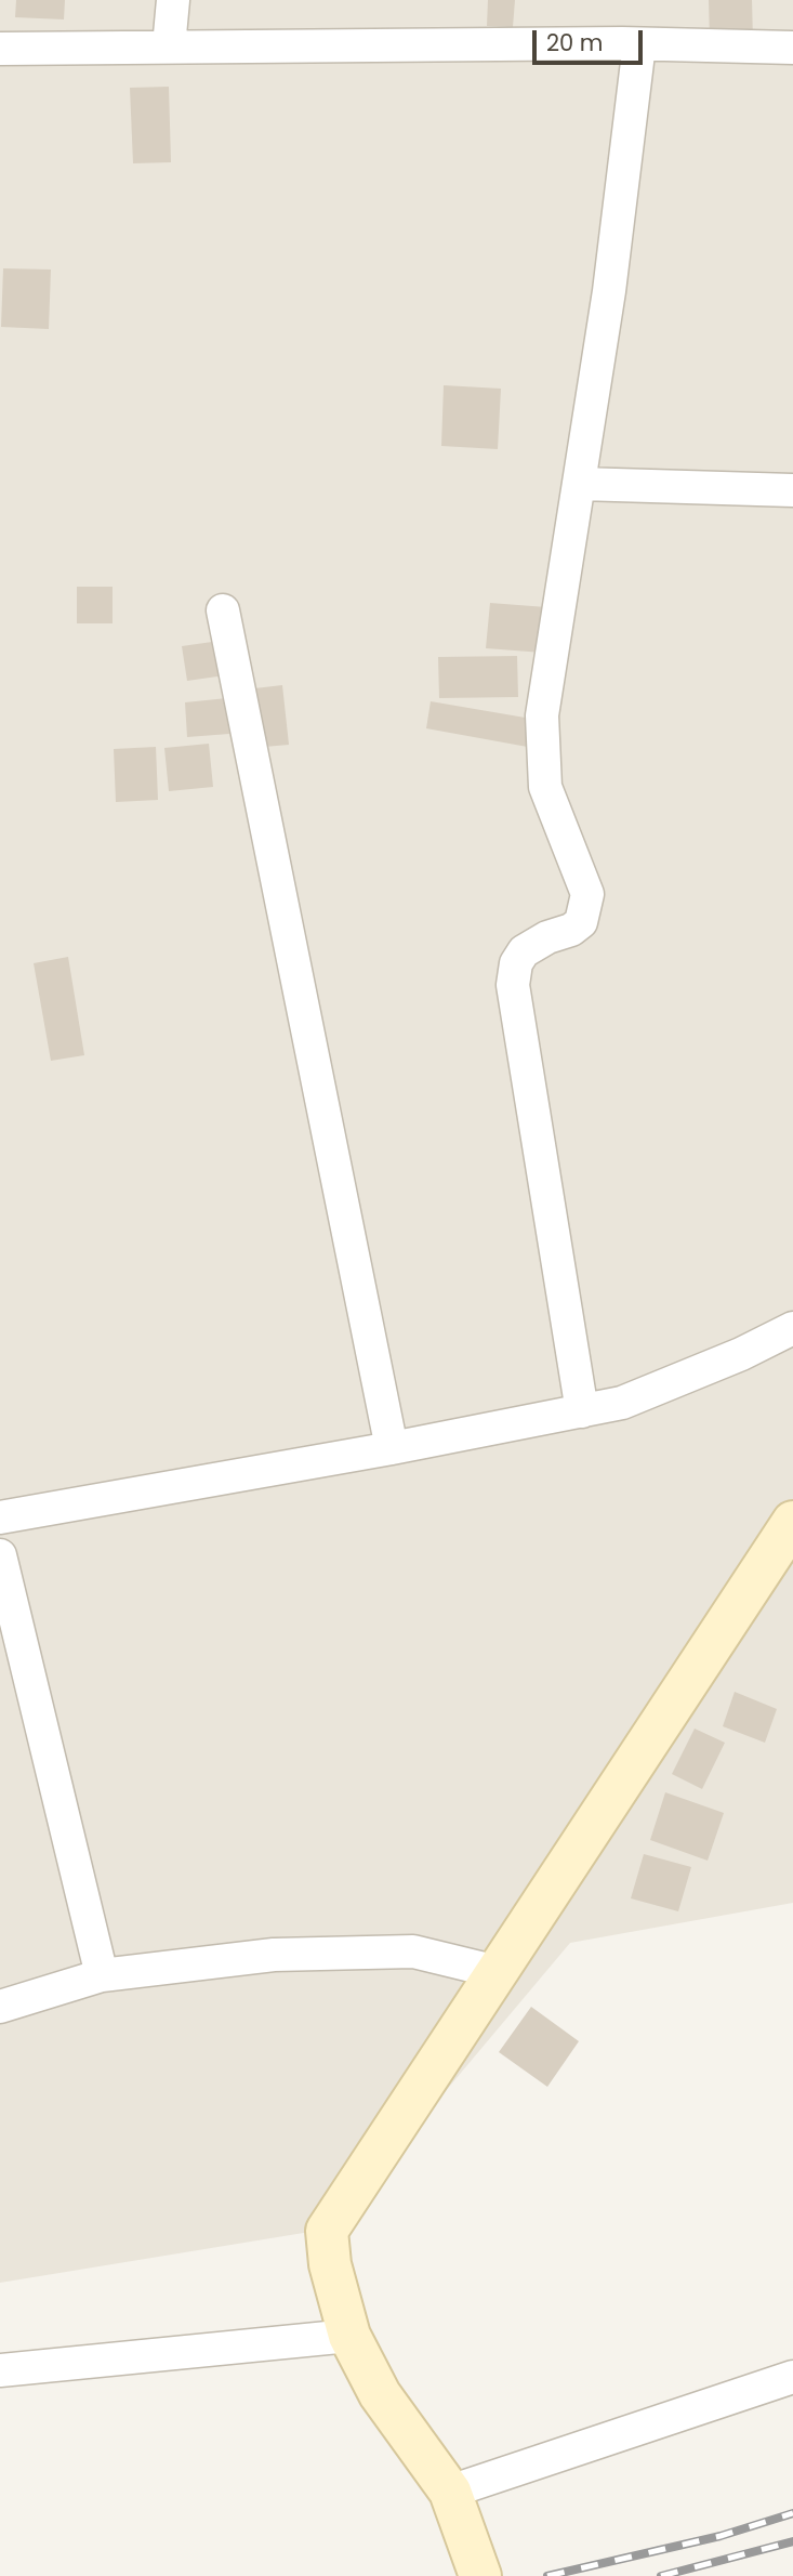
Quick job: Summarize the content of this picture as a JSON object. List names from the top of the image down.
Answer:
{
  "scale_bar": "20 m"
}
